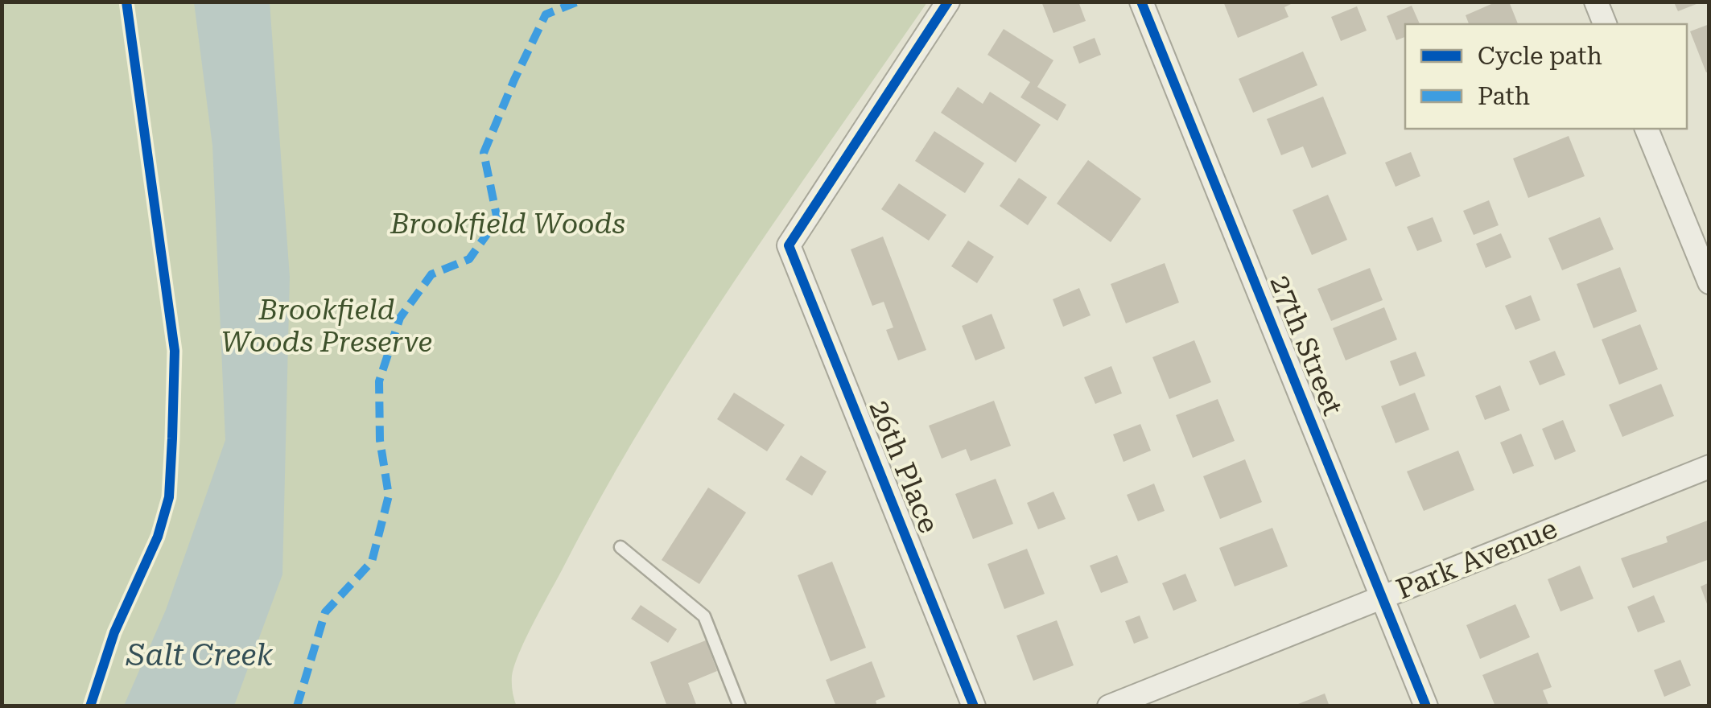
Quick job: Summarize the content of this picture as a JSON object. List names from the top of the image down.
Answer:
{
  "streets": {
    "street": ["27th Street", "26th Place", "Park Avenue"]
  },
  "crossings": [
    ["27th Street", "Park Avenue"]
  ],
  "water": ["Salt Creek"],
  "parks": ["Brookfield Woods", "Brookfield Woods Preserve"],
  "legend": ["Cycle path", "Path"]
}
